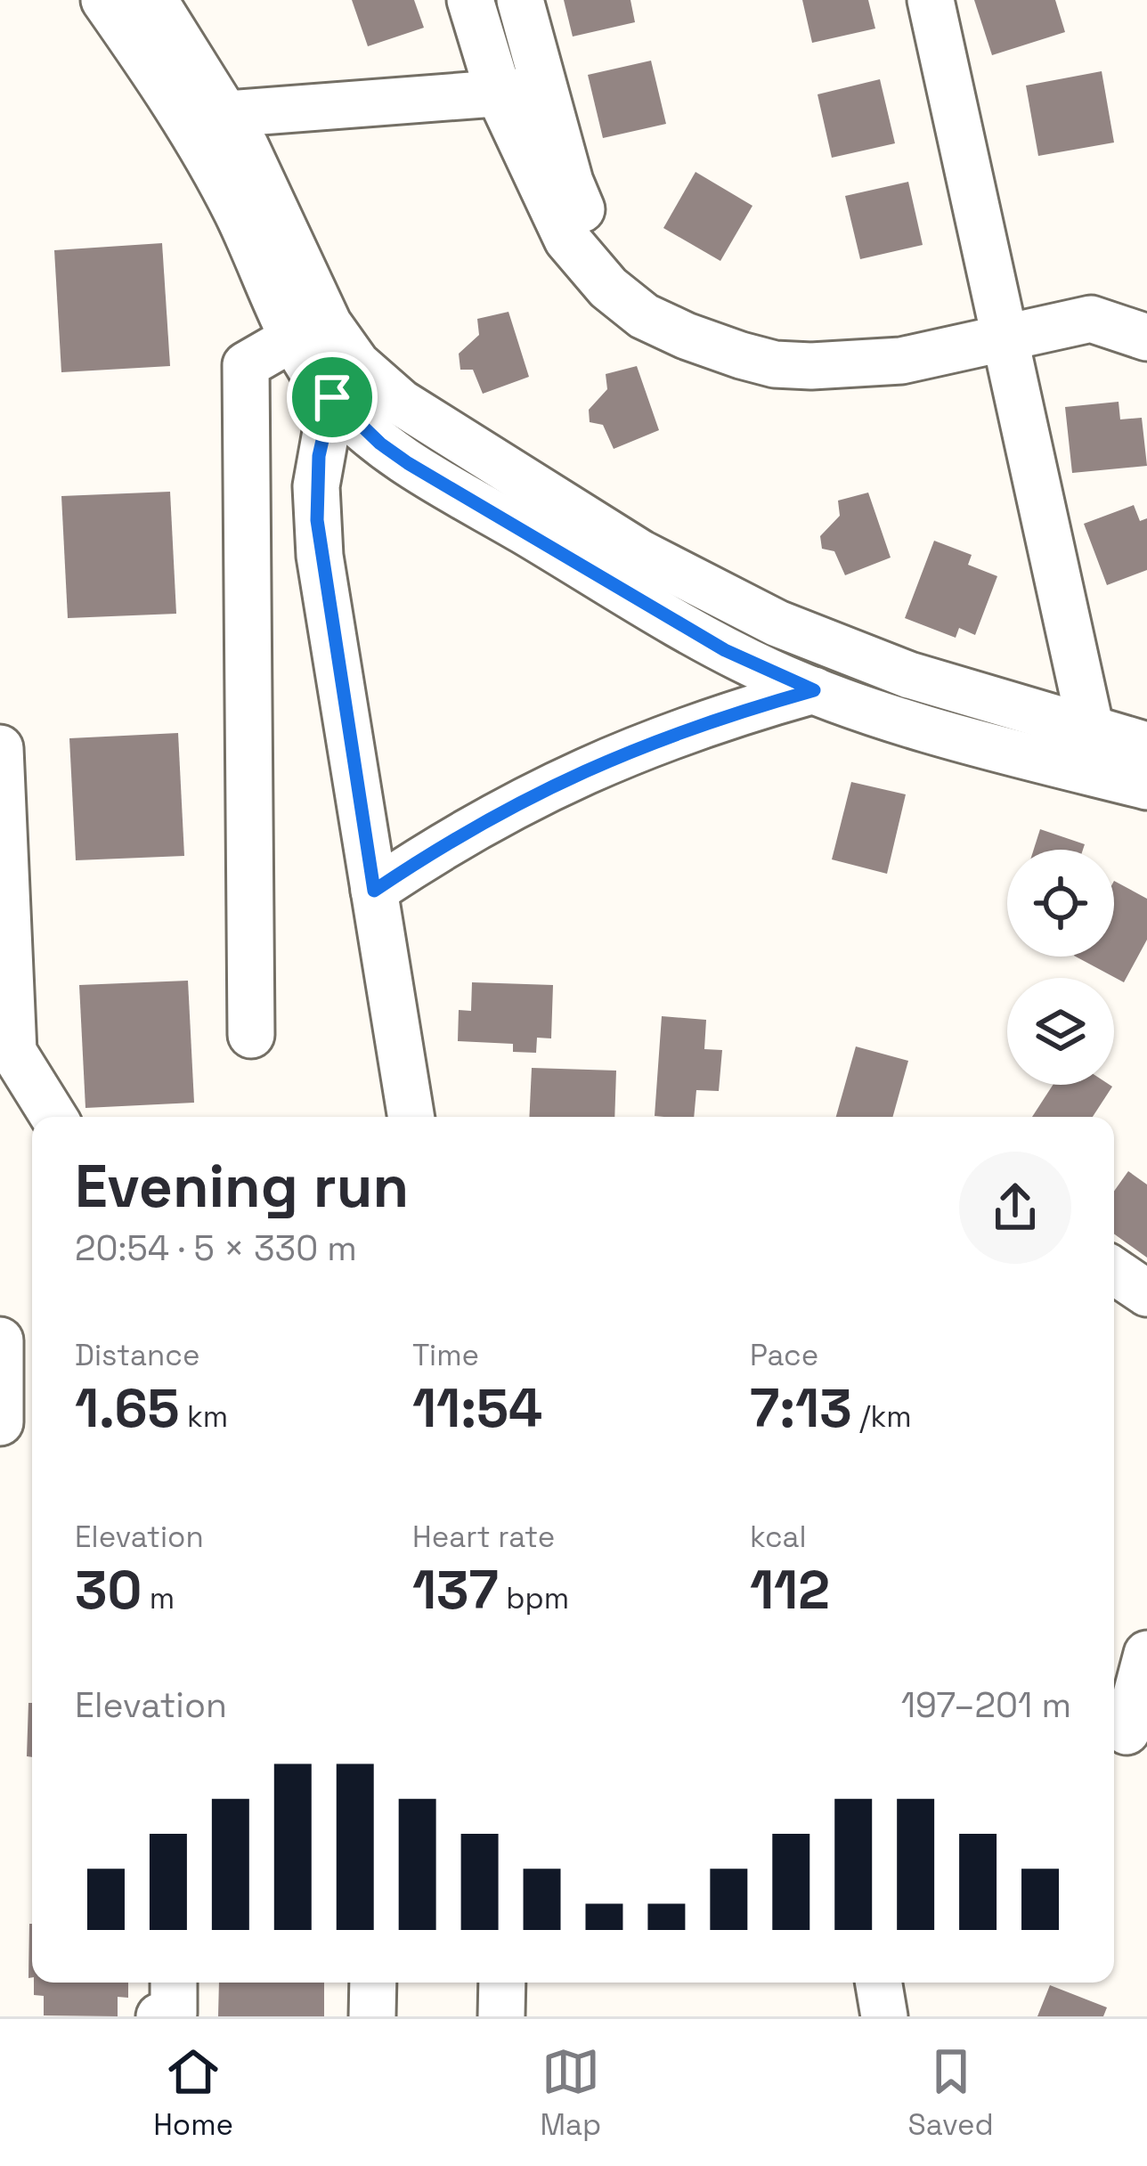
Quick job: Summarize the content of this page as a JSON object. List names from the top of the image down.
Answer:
{
  "page": {
    "heading": ["Evening run", "20:54 · 5 × 330 m"],
    "stats": [
      ["Distance", "1.65 km"],
      ["Time", "11:54"],
      ["Pace", "7:13 /km"],
      ["Elevation", "30 m"],
      ["Heart rate", "137 bpm"],
      ["kcal", "112"]
    ],
    "chart": ["Elevation", "197–201 m"],
    "tabs": ["Home", "Map", "Saved"]
  }
}
